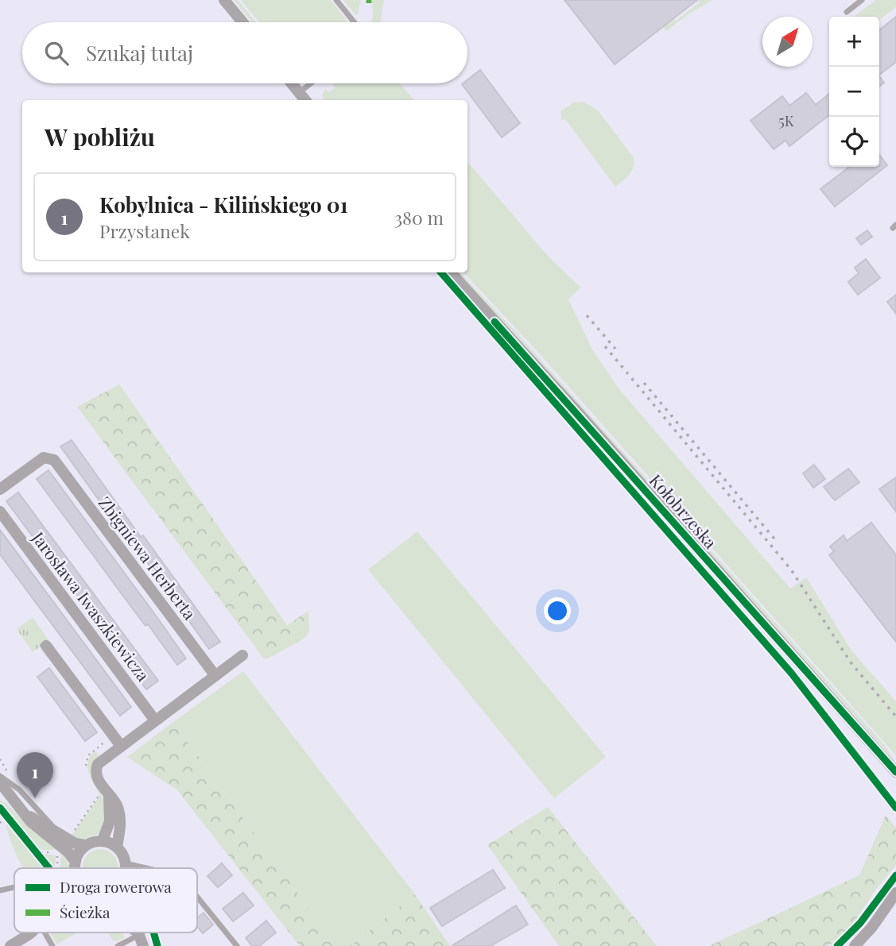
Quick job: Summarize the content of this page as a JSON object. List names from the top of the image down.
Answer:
{
  "streets": {
    "street": ["Kołobrzeska", "Zbigniewa Herberta", "Jarosława Iwaszkiewicza"]
  },
  "house_numbers": ["5K"],
  "legend": ["Droga rowerowa", "Ścieżka"],
  "north": "top right",
  "page": {
    "map_buttons": ["+", "−"],
    "search": "Szukaj tutaj",
    "heading": "W pobliżu",
    "list": [
      {
        "mark": "1",
        "name": "Kobylnica - Kilińskiego 01",
        "note": "Przystanek",
        "value": "380 m"
      }
    ],
    "pins": "1"
  }
}
